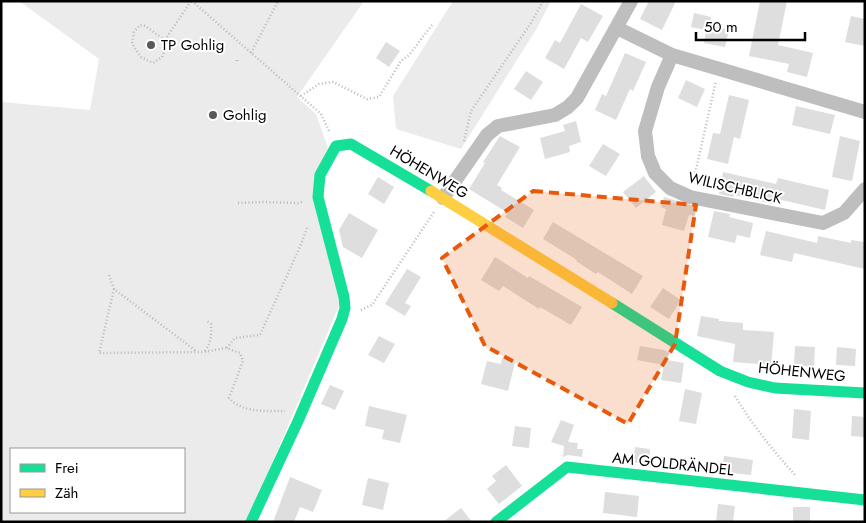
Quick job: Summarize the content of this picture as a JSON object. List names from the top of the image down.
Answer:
{
  "streets": {
    "street": ["HÖHENWEG", "WILISCHBLICK", "AM GOLDRÄNDEL"]
  },
  "places": ["TP Gohlig", "Gohlig"],
  "legend": ["Frei", "Zäh"],
  "scale_bar": "50 m"
}
